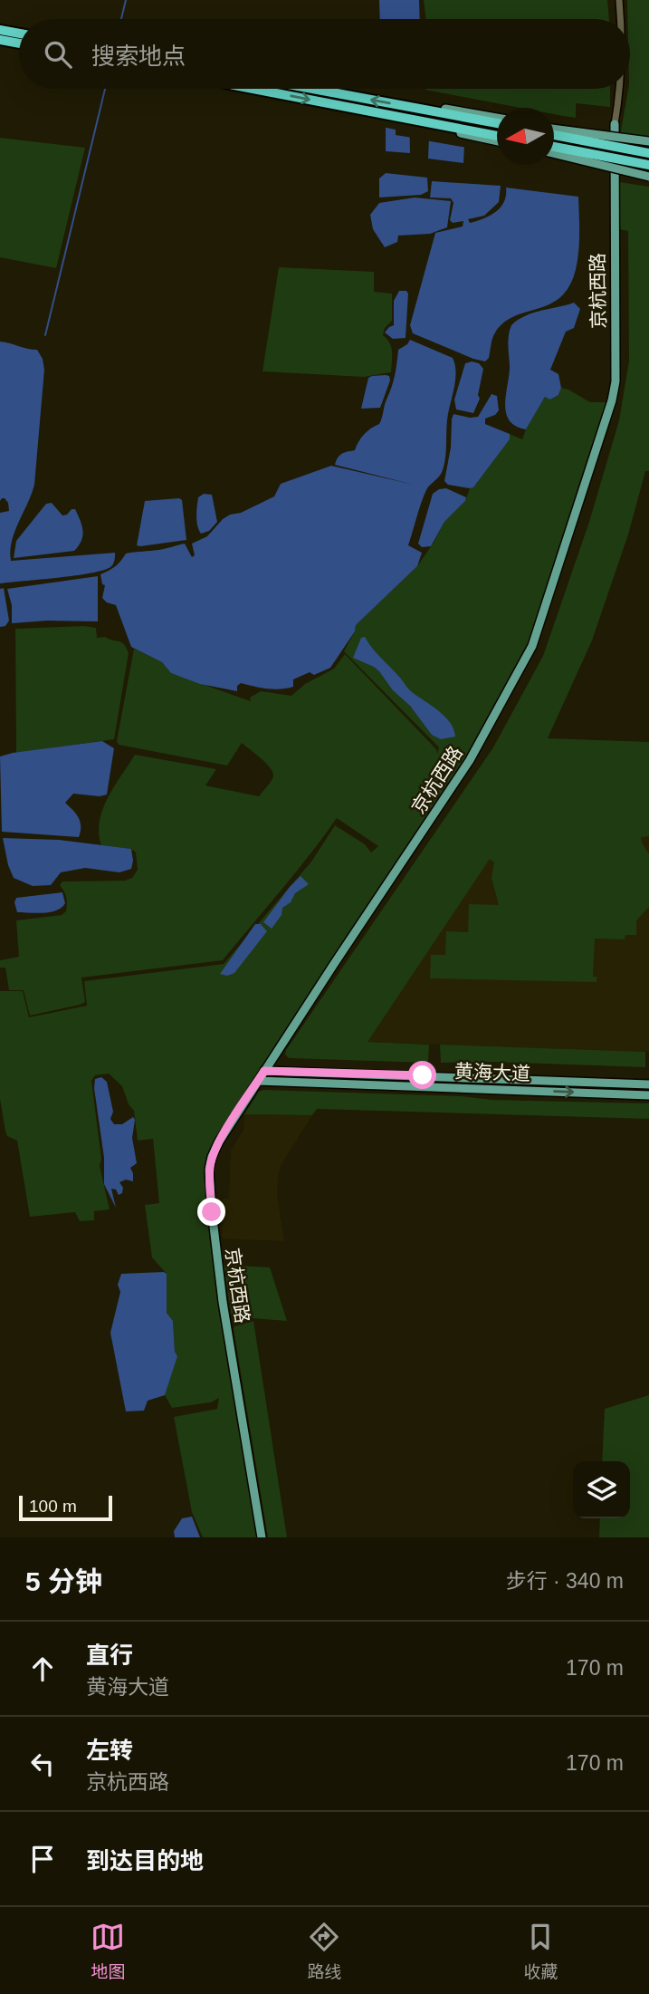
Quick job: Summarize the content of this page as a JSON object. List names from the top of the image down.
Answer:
{
  "streets": {
    "main road": ["京杭西路", "黄海大道"]
  },
  "crossings": [
    ["京杭西路", "黄海大道"]
  ],
  "scale_bar": "100 m",
  "north": "left",
  "page": {
    "search": "搜索地点",
    "scale": "100 m",
    "heading": ["5 分钟", "步行 · 340 m"],
    "list": [
      ["直行", "黄海大道", "170 m"],
      ["左转", "京杭西路", "170 m"],
      "到达目的地"
    ],
    "nav": ["地图", "路线", "收藏"]
  }
}
